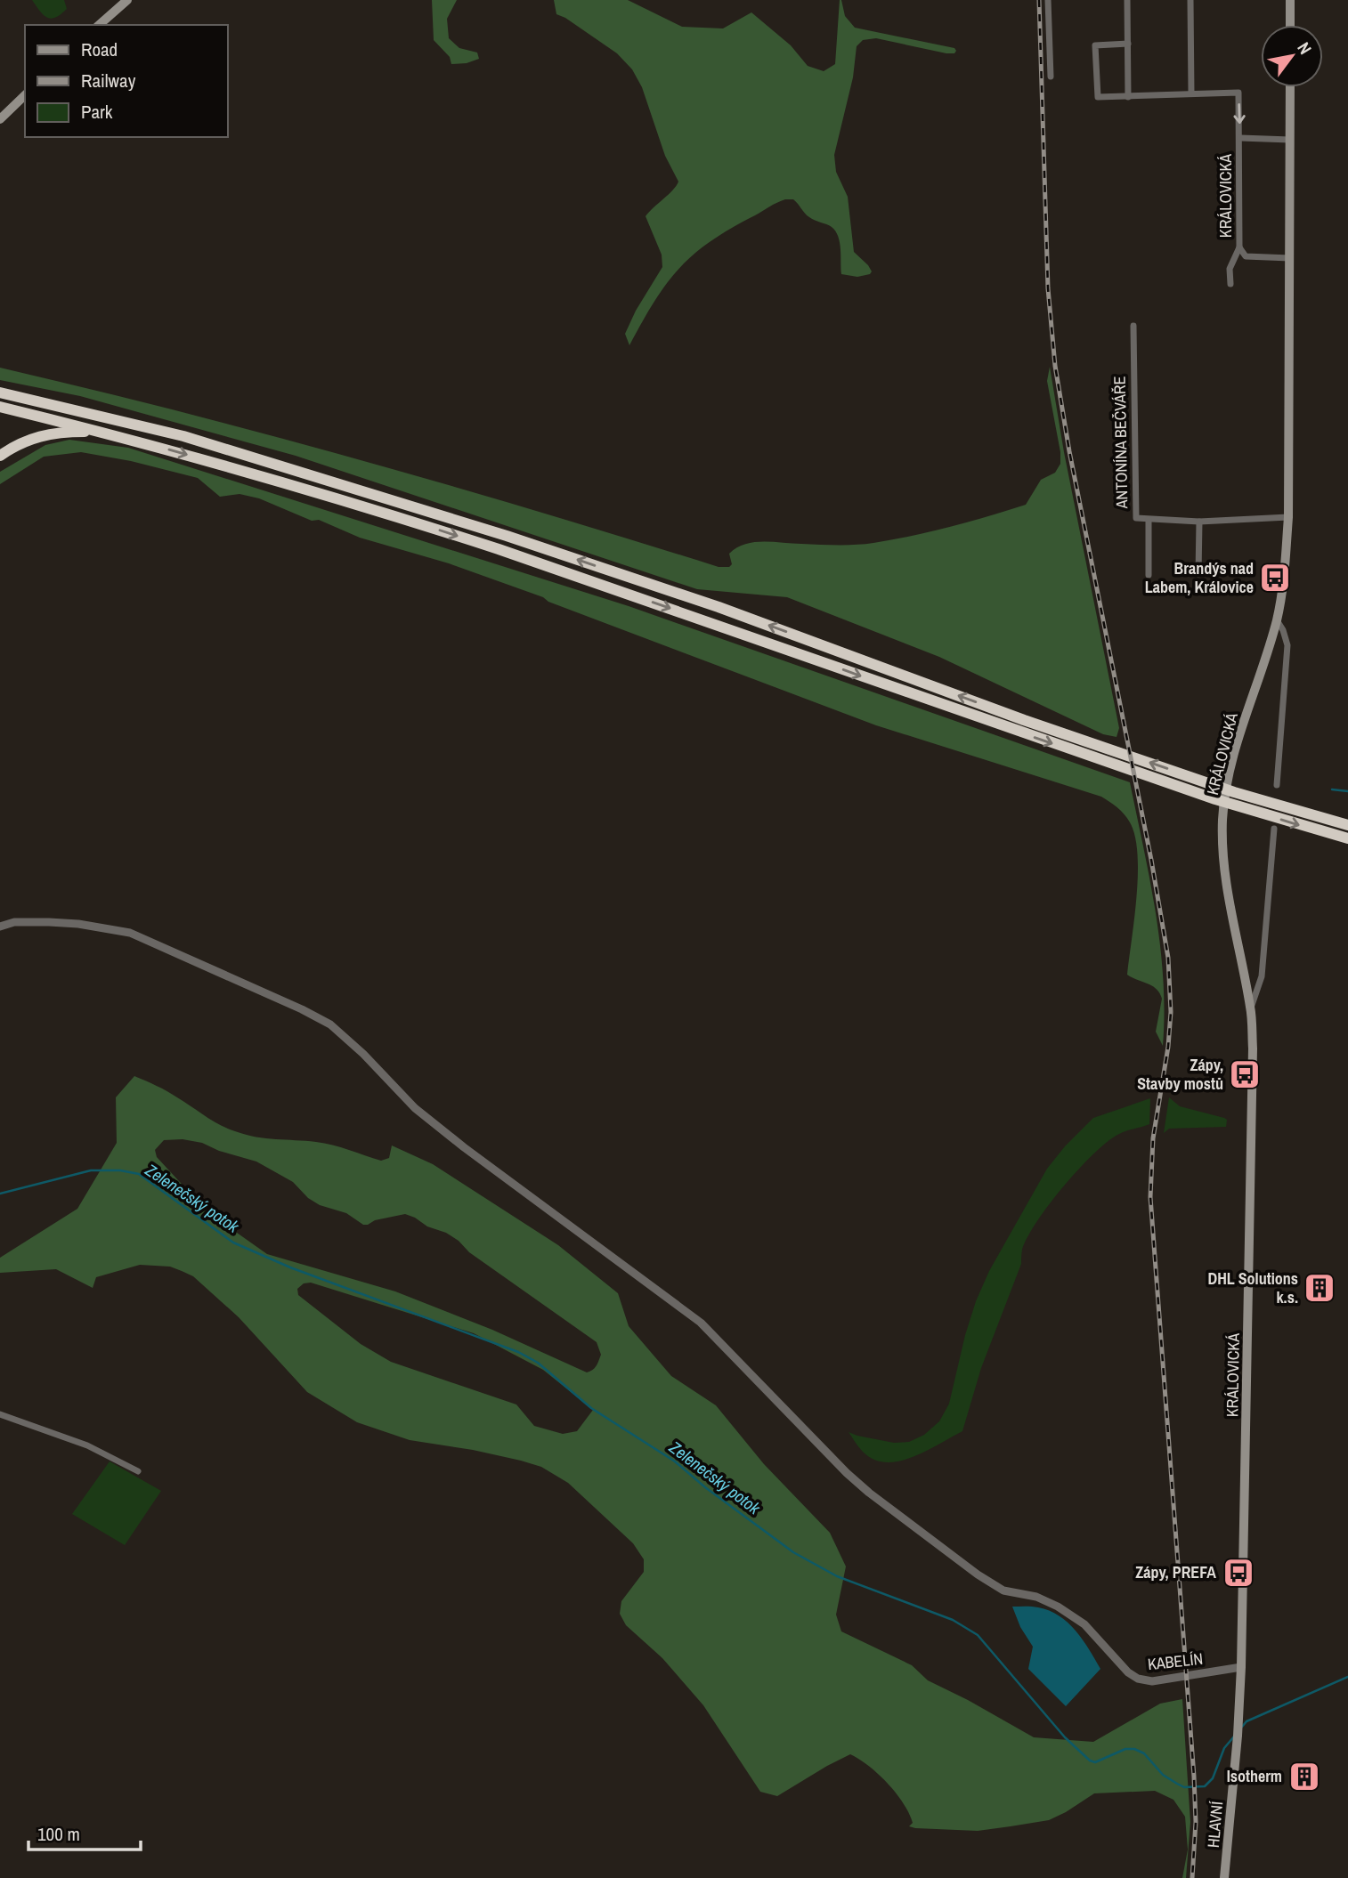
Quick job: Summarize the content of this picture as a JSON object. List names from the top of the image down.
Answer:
{
  "streets": {
    "main road": ["KRÁLOVICKÁ", "HLAVNÍ"],
    "street": ["ANTONÍNA BEČVÁŘE", "KABELÍN"]
  },
  "crossings": [
    ["KRÁLOVICKÁ", "ANTONÍNA BEČVÁŘE"],
    ["KRÁLOVICKÁ", "KABELÍN"],
    ["KRÁLOVICKÁ", "HLAVNÍ"]
  ],
  "water": ["Zelenečský potok"],
  "places": {
    "bus stop": ["Brandýs nad Labem, Královice", "Zápy, Stavby mostů", "Zápy, PREFA"],
    "building": ["DHL Solutions k.s.", "Isotherm"]
  },
  "legend": ["Road", "Railway", "Park"],
  "scale_bar": "100 m",
  "north": "top right"
}
